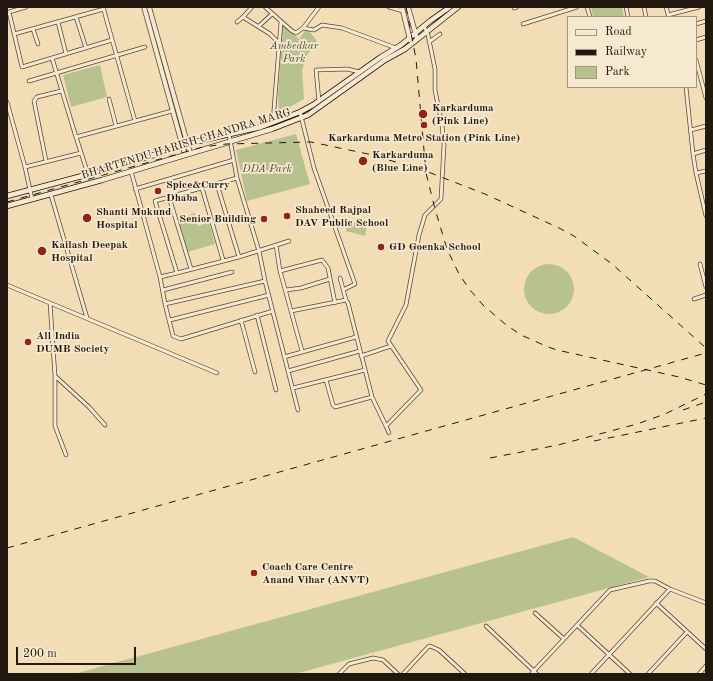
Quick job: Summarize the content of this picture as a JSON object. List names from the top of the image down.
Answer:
{
  "streets": {
    "main road": ["BHARTENDU HARISH CHANDRA MARG"]
  },
  "parks": ["Ambedkar Park", "DDA Park"],
  "places": [
    "Karkarduma (Pink Line)",
    "Karkarduma Metro Station (Pink Line)",
    "Karkarduma (Blue Line)",
    "Spice&Curry Dhaba",
    "Shaheed Rajpal DAV Public School",
    "Shanti Mukund Hospital",
    "Senior Building",
    "GD Goenka School",
    "Kailash Deepak Hospital",
    "All India DUMB Society",
    "Coach Care Centre Anand Vihar (ANVT)"
  ],
  "legend": ["Road", "Railway", "Park"],
  "scale_bar": "200 m"
}
